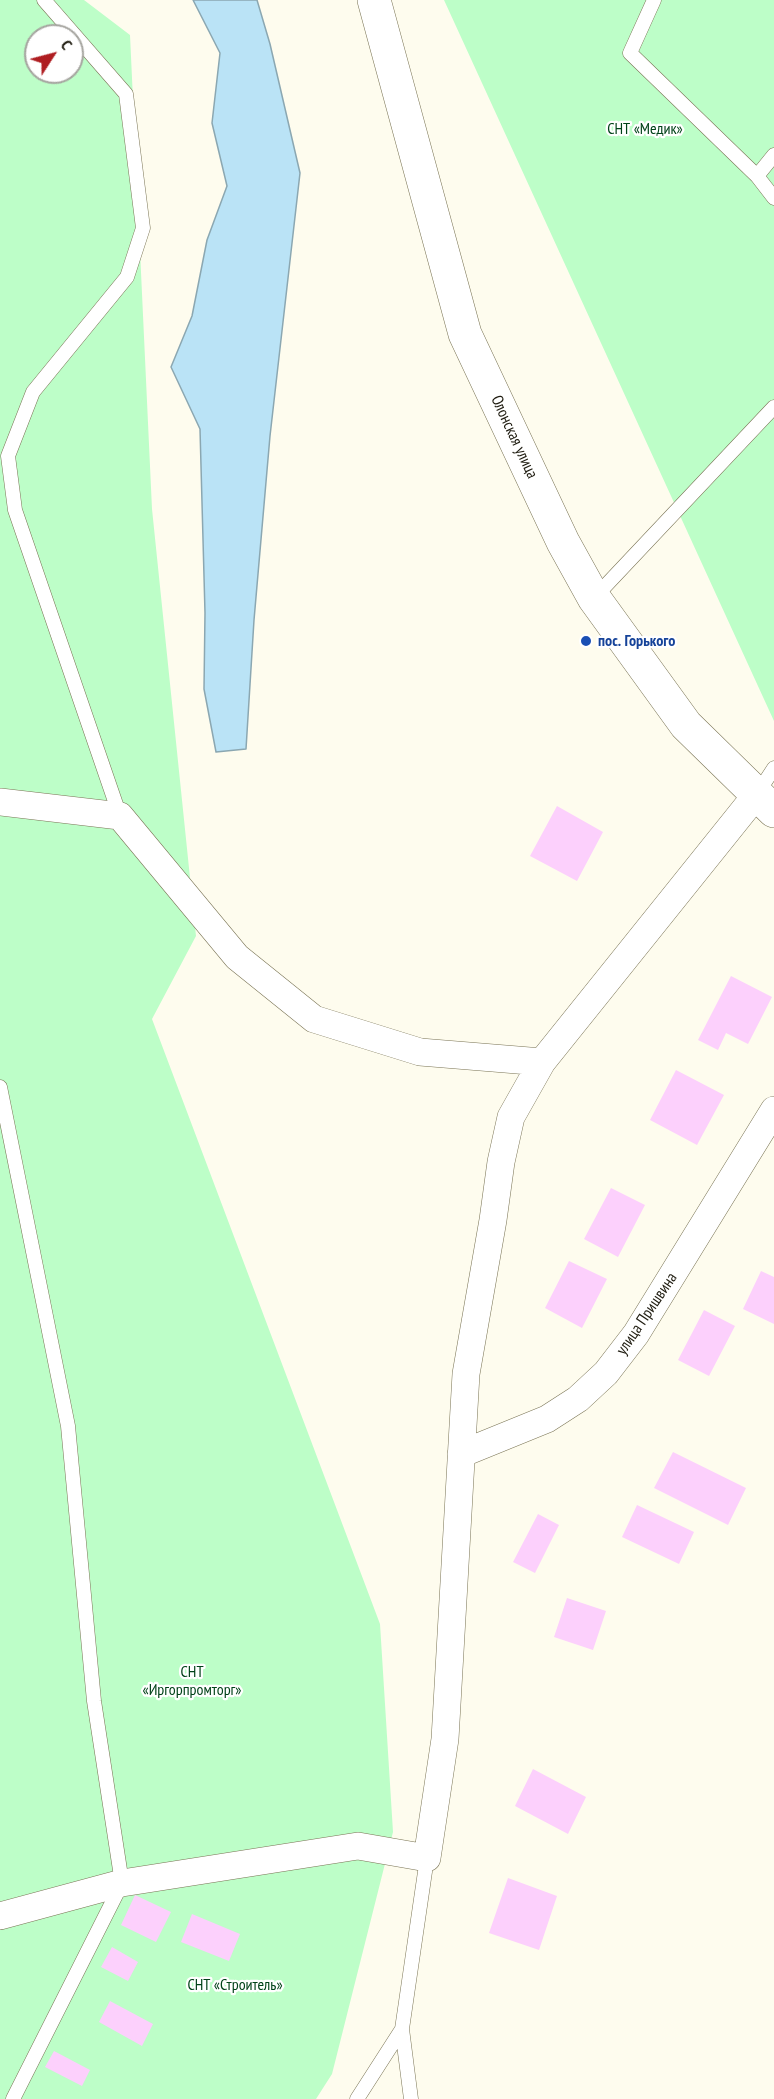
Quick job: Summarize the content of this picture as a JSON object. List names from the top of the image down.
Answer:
{
  "streets": {
    "street": ["Олонская улица", "улица Пришвина"]
  },
  "parks": ["СНТ «Медик»", "СНТ «Иргорпромторг»", "СНТ «Строитель»"],
  "places": ["пос. Горького"],
  "north": "top right"
}
